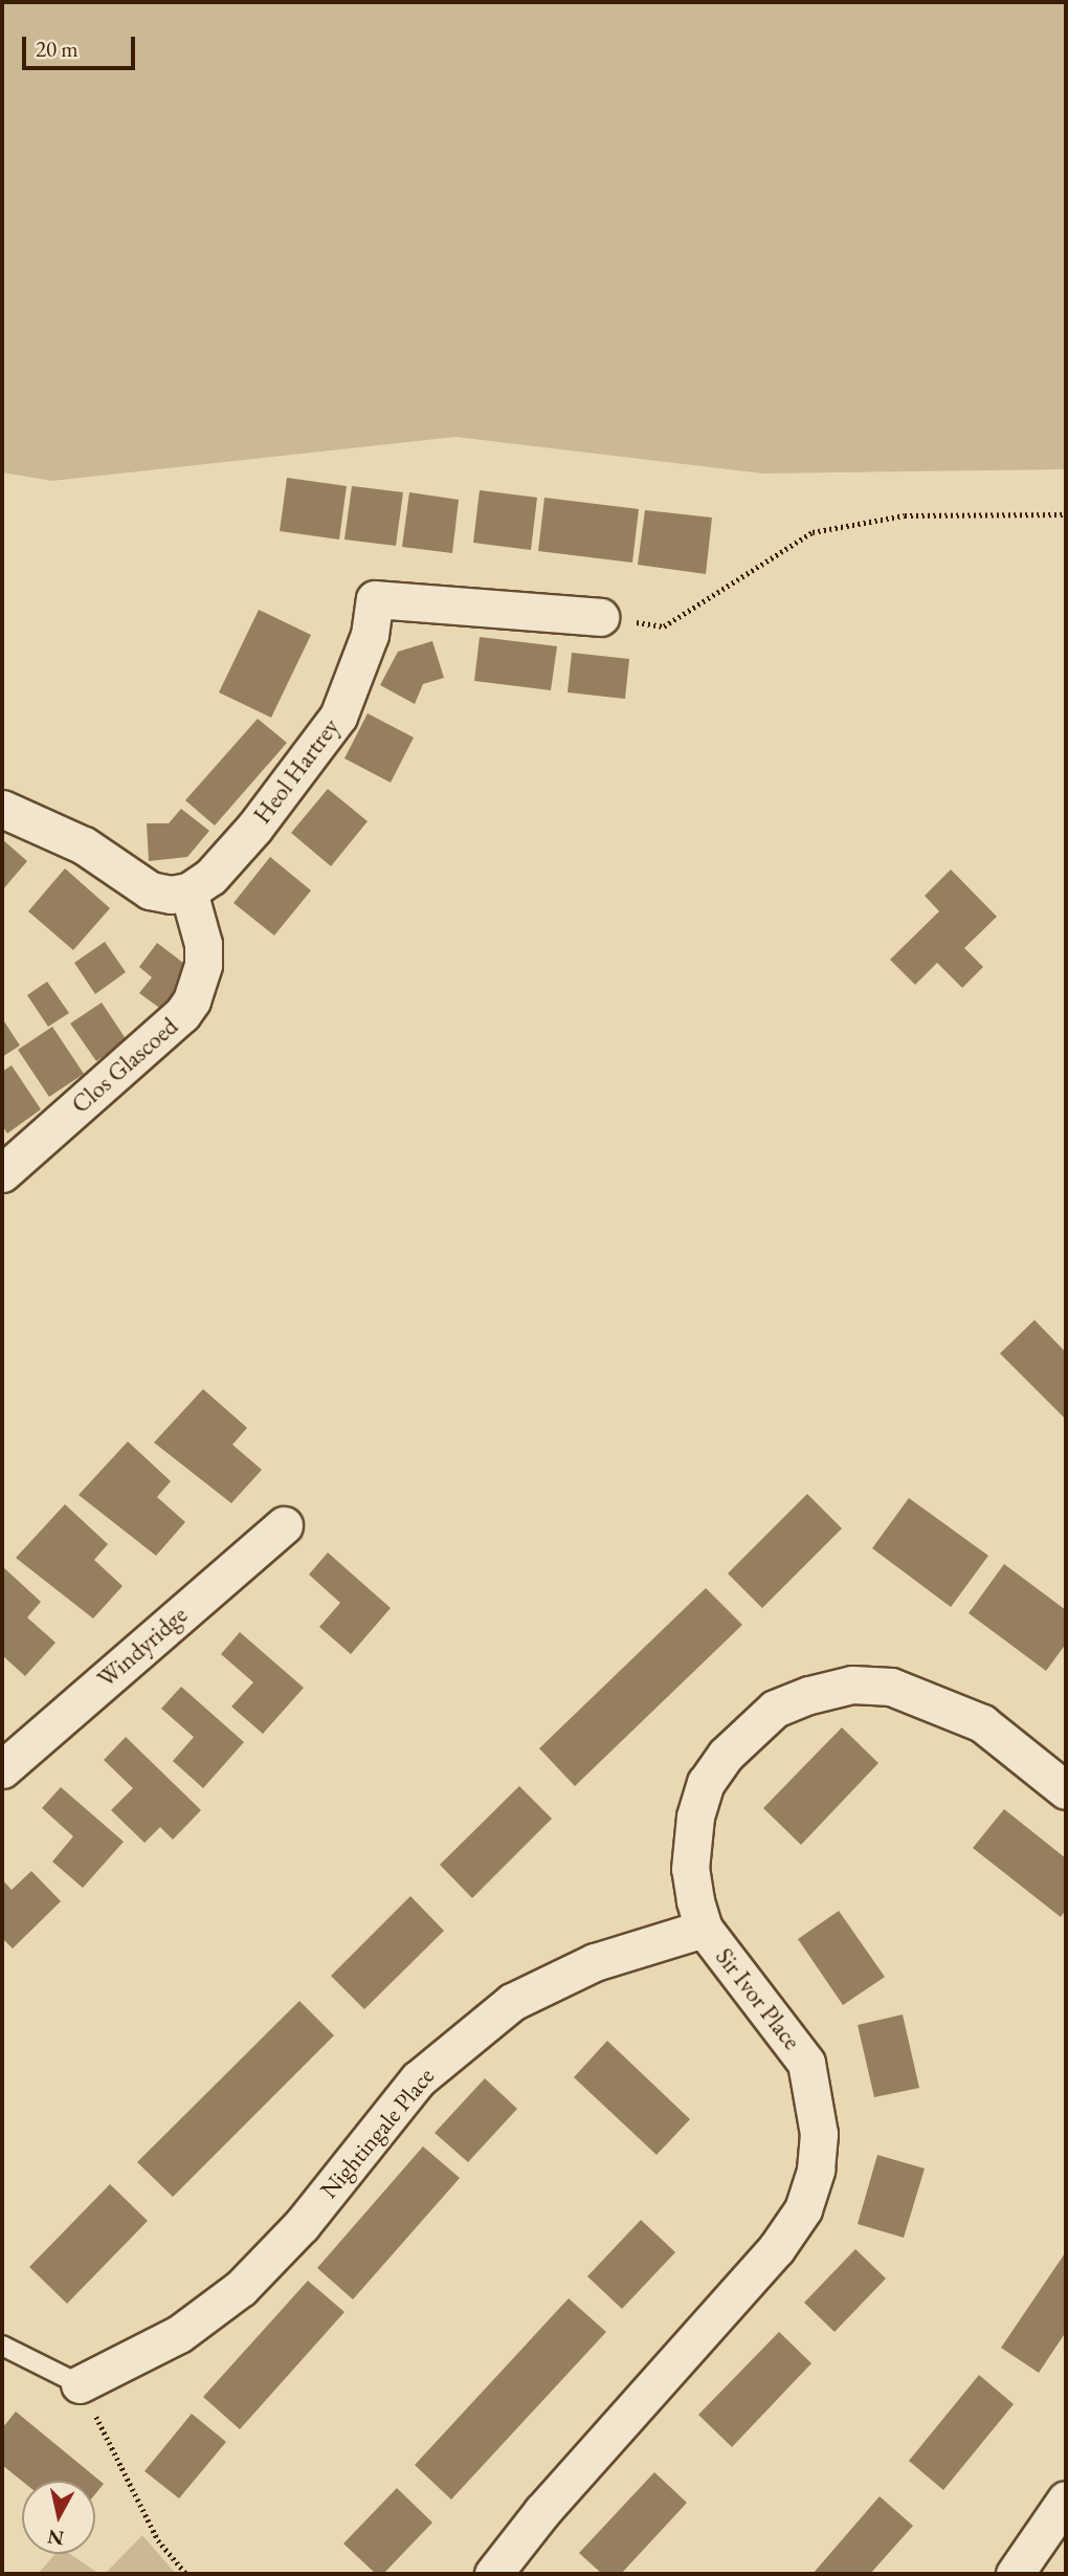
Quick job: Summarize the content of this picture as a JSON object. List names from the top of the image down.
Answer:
{
  "streets": {
    "street": [
      "Heol Hartrey",
      "Clos Glascoed",
      "Windyridge",
      "Sir Ivor Place",
      "Nightingale Place"
    ]
  },
  "crossings": [
    ["Heol Hartrey", "Clos Glascoed"],
    ["Sir Ivor Place", "Nightingale Place"]
  ],
  "scale_bar": "20 m",
  "north": "bottom"
}
